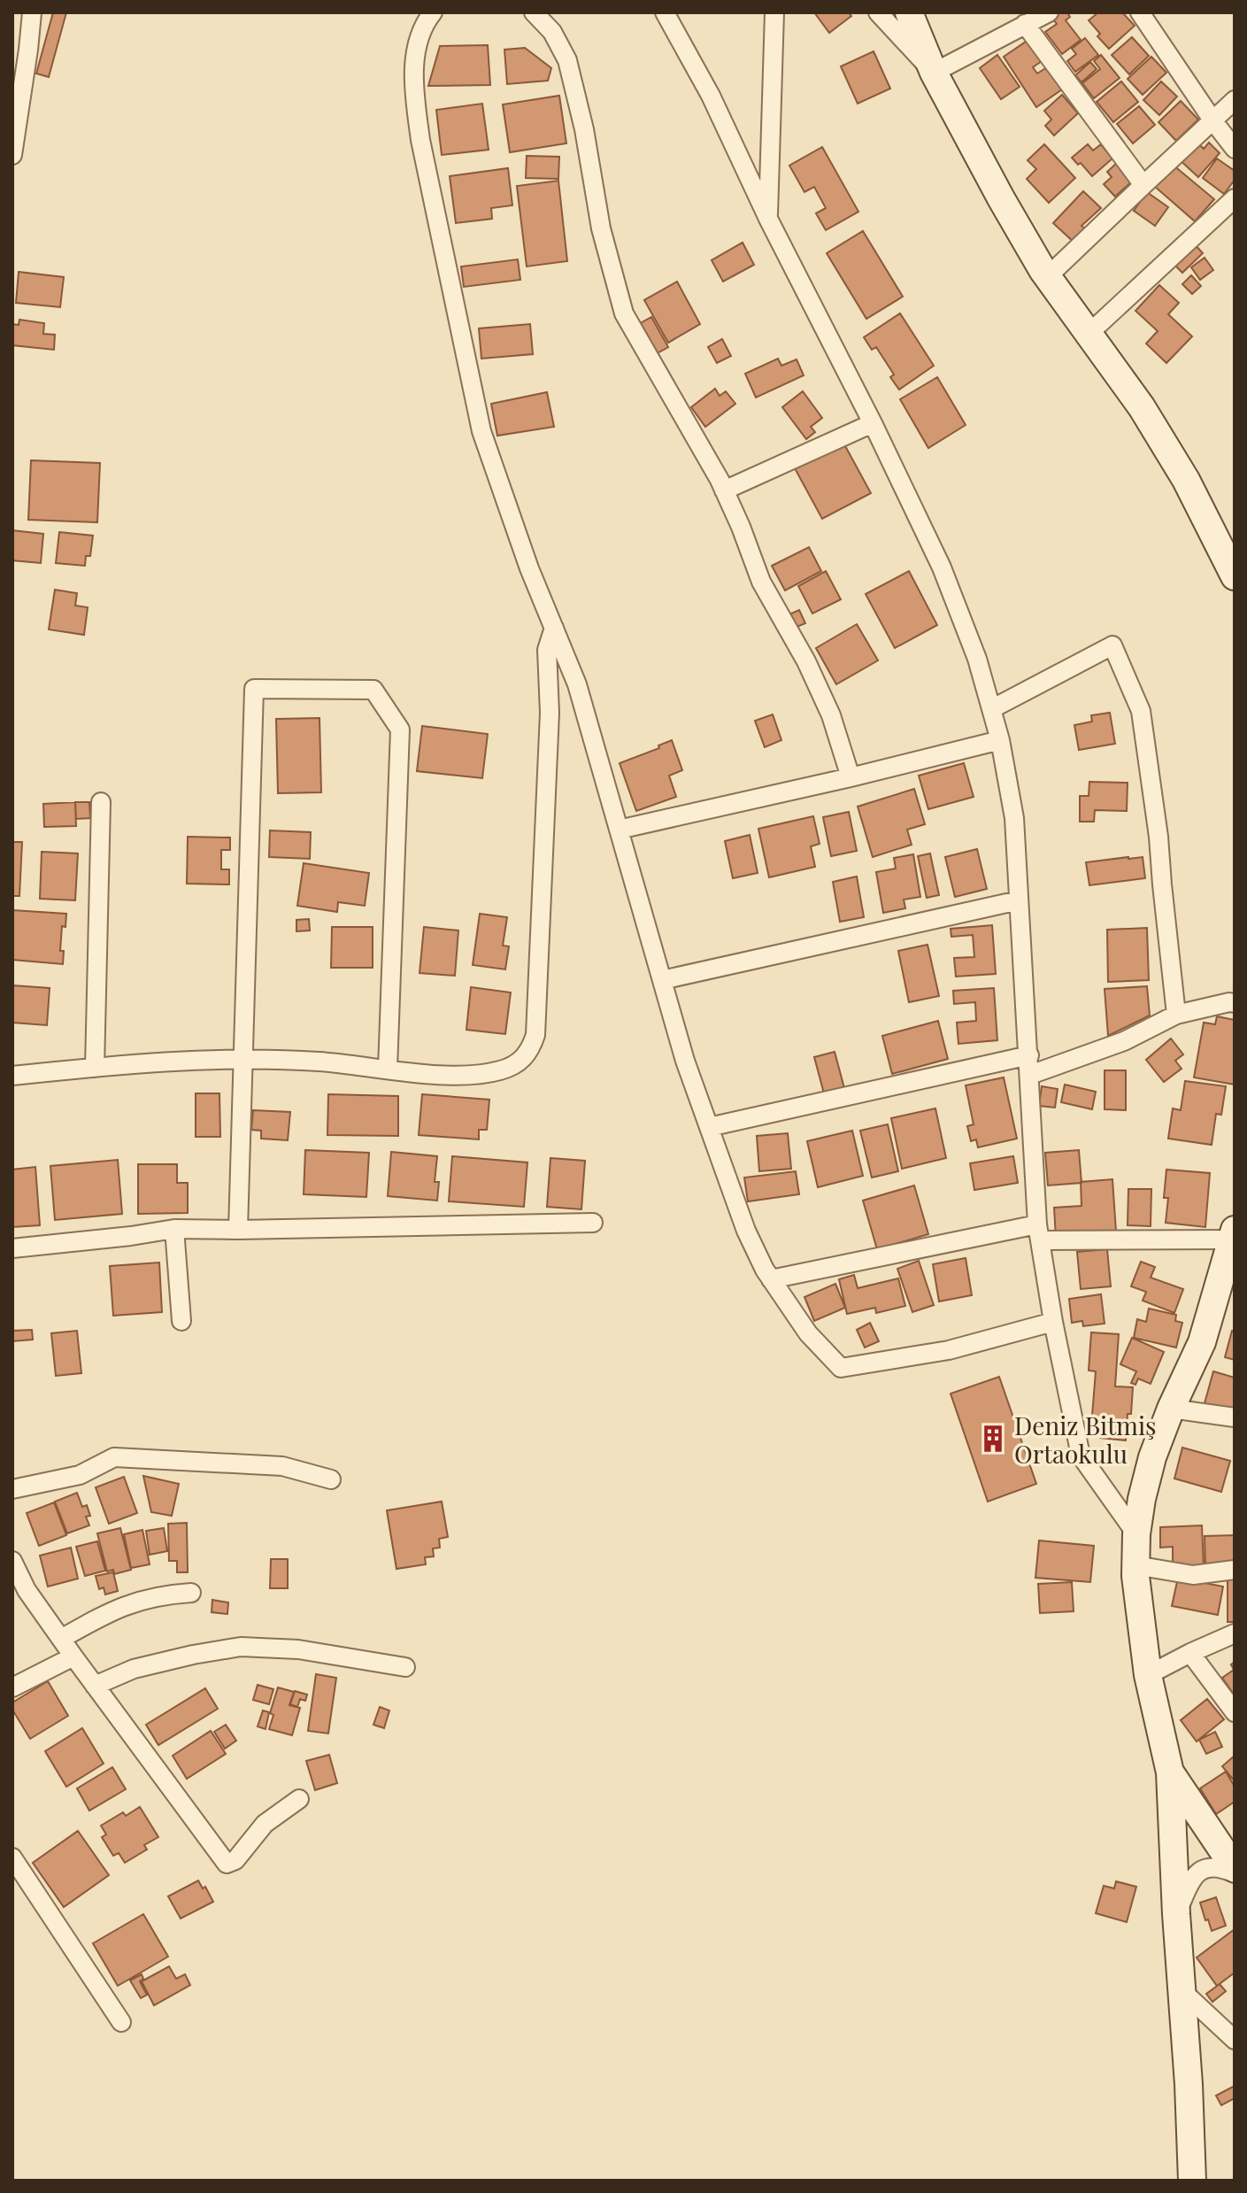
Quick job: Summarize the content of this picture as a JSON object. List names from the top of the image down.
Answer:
{
  "places": {
    "building": ["Deniz Bitmiş Ortaokulu"]
  }
}
